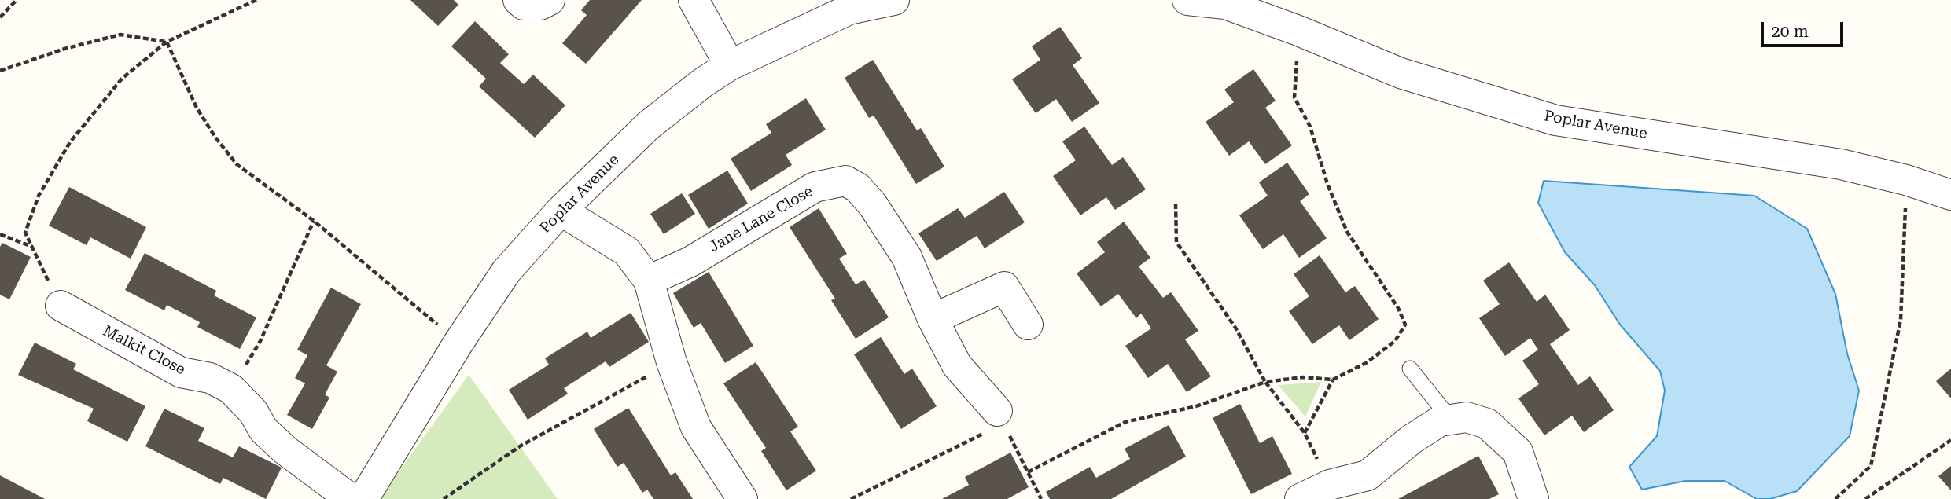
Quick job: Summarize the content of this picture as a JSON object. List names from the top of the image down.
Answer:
{
  "streets": {
    "street": ["Poplar Avenue", "Jane Lane Close", "Malkit Close"]
  },
  "scale_bar": "20 m"
}
